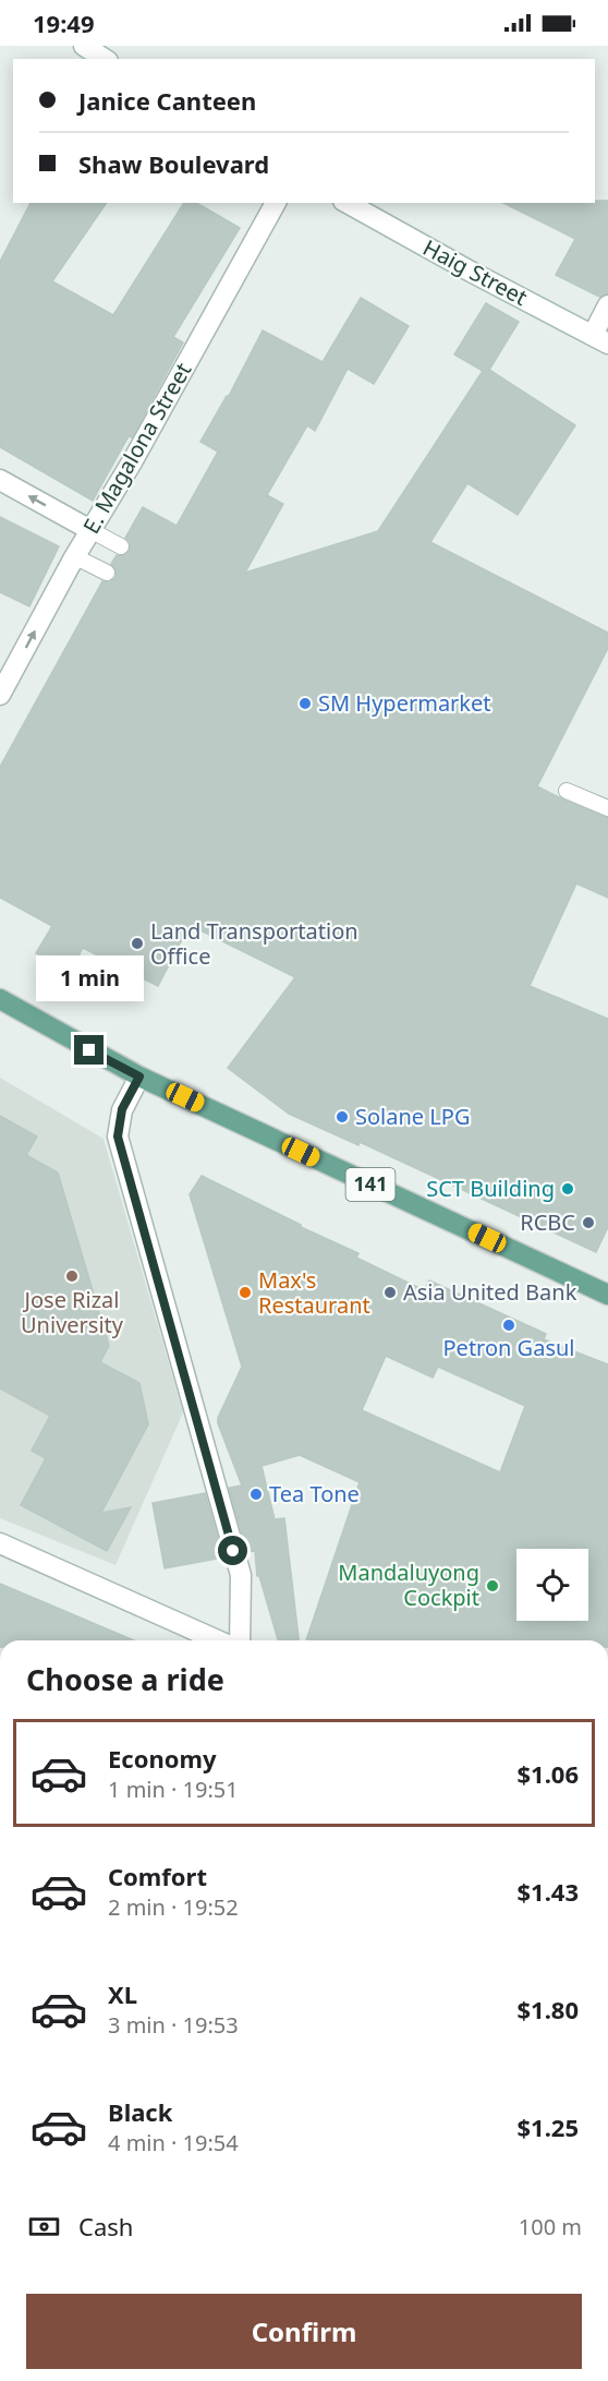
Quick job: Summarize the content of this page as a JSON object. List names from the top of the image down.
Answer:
{
  "streets": {
    "main road": ["141"],
    "street": ["Haig Street", "E. Magalona Street"]
  },
  "places": [
    "SM Hypermarket",
    "Land Transportation Office",
    "Solane LPG",
    "SCT Building",
    "RCBC",
    "Jose Rizal University",
    "Max's Restaurant",
    "Asia United Bank",
    "Petron Gasul",
    "Tea Tone",
    "Mandaluyong Cockpit"
  ],
  "page": {
    "status": "19:49",
    "banner": ["Janice Canteen", "Shaw Boulevard"],
    "bubble": "1 min",
    "heading": "Choose a ride",
    "list": [
      {
        "name": "Economy",
        "note": "1 min · 19:51",
        "value": "$1.06"
      },
      {
        "name": "Comfort",
        "note": "2 min · 19:52",
        "value": "$1.43"
      },
      {
        "name": "XL",
        "note": "3 min · 19:53",
        "value": "$1.80"
      },
      {
        "name": "Black",
        "note": "4 min · 19:54",
        "value": "$1.25"
      }
    ],
    "pay": ["Cash", "100 m"],
    "buttons": "Confirm"
  }
}
